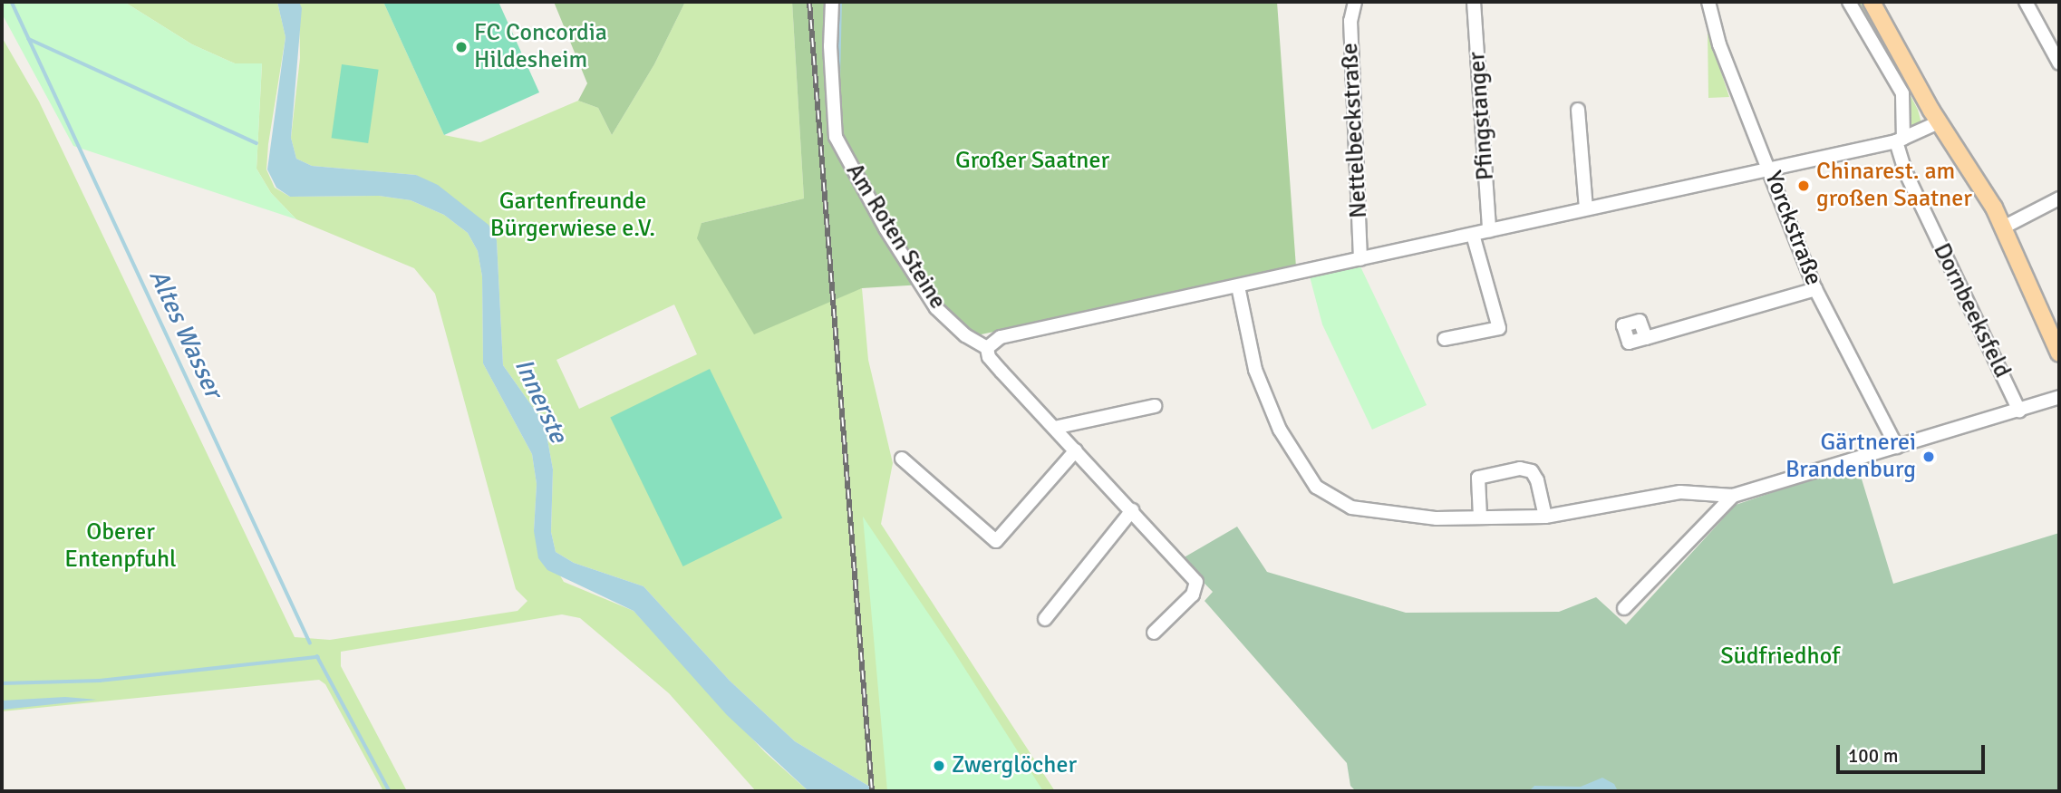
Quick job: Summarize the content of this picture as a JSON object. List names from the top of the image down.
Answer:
{
  "streets": {
    "street": [
      "Pfingstanger",
      "Nettelbeckstraße",
      "Yorckstraße",
      "Am Roten Steine",
      "Dornbeeksfeld"
    ]
  },
  "water": ["Altes Wasser", "Innerste"],
  "parks": [
    "Großer Saatner",
    "Gartenfreunde Bürgerwiese e.V.",
    "Oberer Entenpfuhl",
    "Südfriedhof"
  ],
  "places": [
    "FC Concordia Hildesheim",
    "Chinarest. am großen Saatner",
    "Gärtnerei Brandenburg",
    "Zwerglöcher"
  ],
  "scale_bar": "100 m"
}
